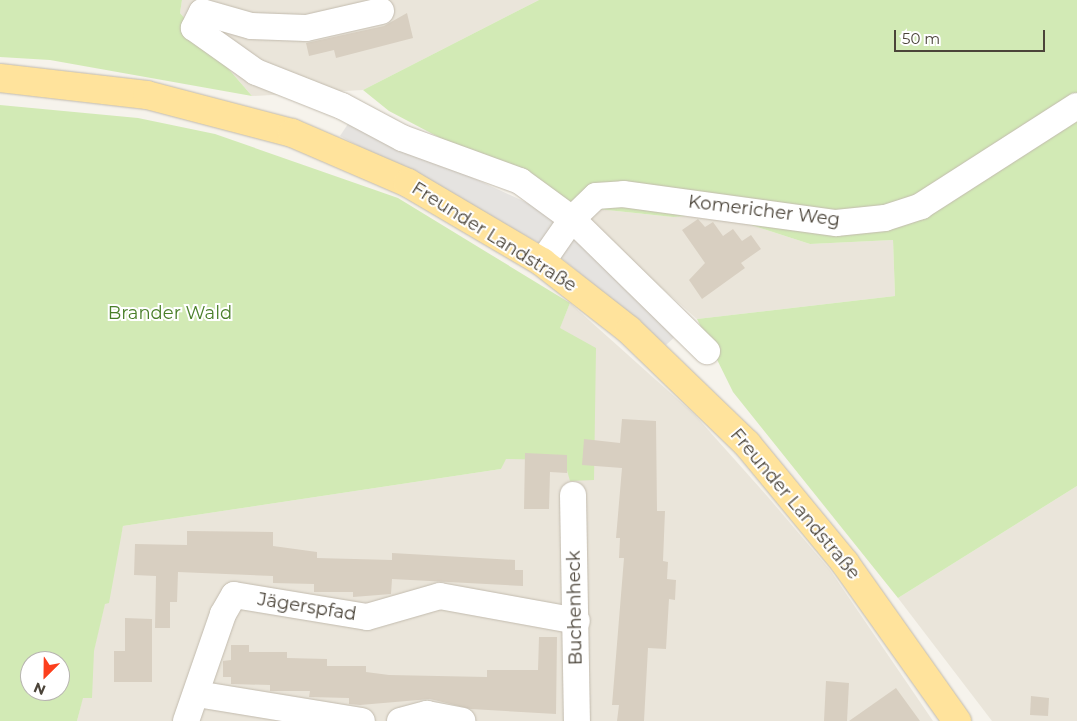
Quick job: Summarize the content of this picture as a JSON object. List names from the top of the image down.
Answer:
{
  "streets": {
    "main road": ["Freunder Landstraße"],
    "street": ["Komericher Weg", "Jägerspfad", "Buchenheck"]
  },
  "crossings": [
    ["Komericher Weg", "Freunder Landstraße"],
    ["Jägerspfad", "Buchenheck"]
  ],
  "parks": ["Brander Wald"],
  "scale_bar": "50 m",
  "north": "bottom left"
}
